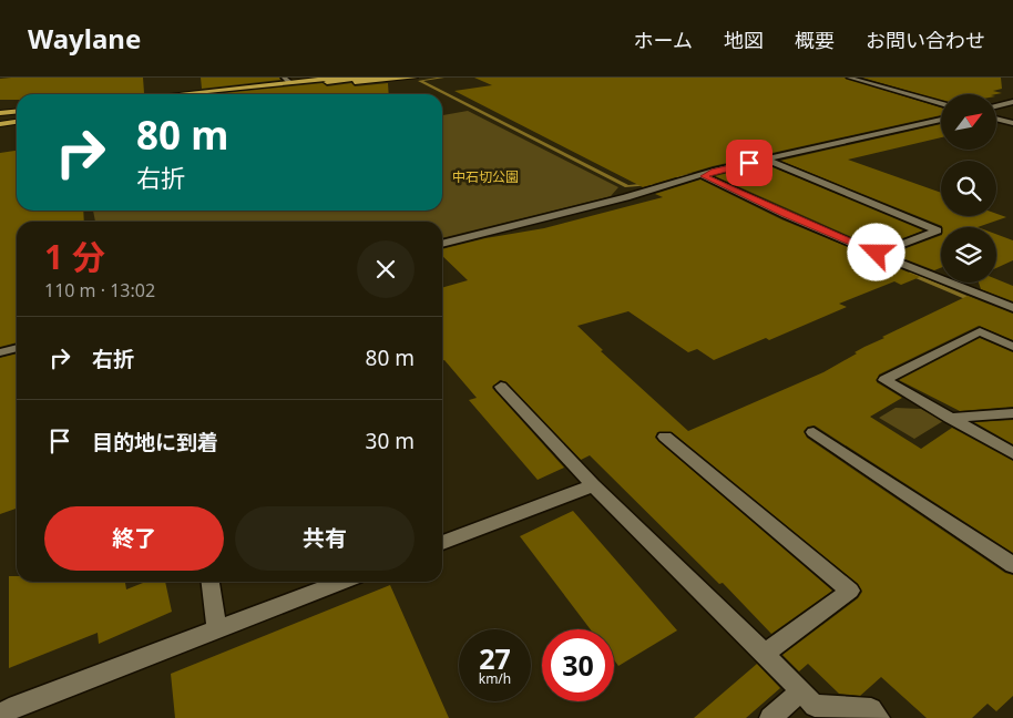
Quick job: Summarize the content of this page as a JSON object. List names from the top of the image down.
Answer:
{
  "parks": ["中石切公園"],
  "north": "top right",
  "page": {
    "header": "Waylane",
    "nav": [
      "ホーム",
      "地図",
      "概要",
      "お問い合わせ"
    ],
    "turn": ["80 m", "右折"],
    "heading": ["1 分", "110 m · 13:02"],
    "list": [
      {
        "name": "右折",
        "value": "80 m"
      },
      {
        "name": "目的地に到着",
        "value": "30 m"
      }
    ],
    "buttons": ["終了", "共有"],
    "speed": "27 km/h",
    "limit": "30"
  }
}
